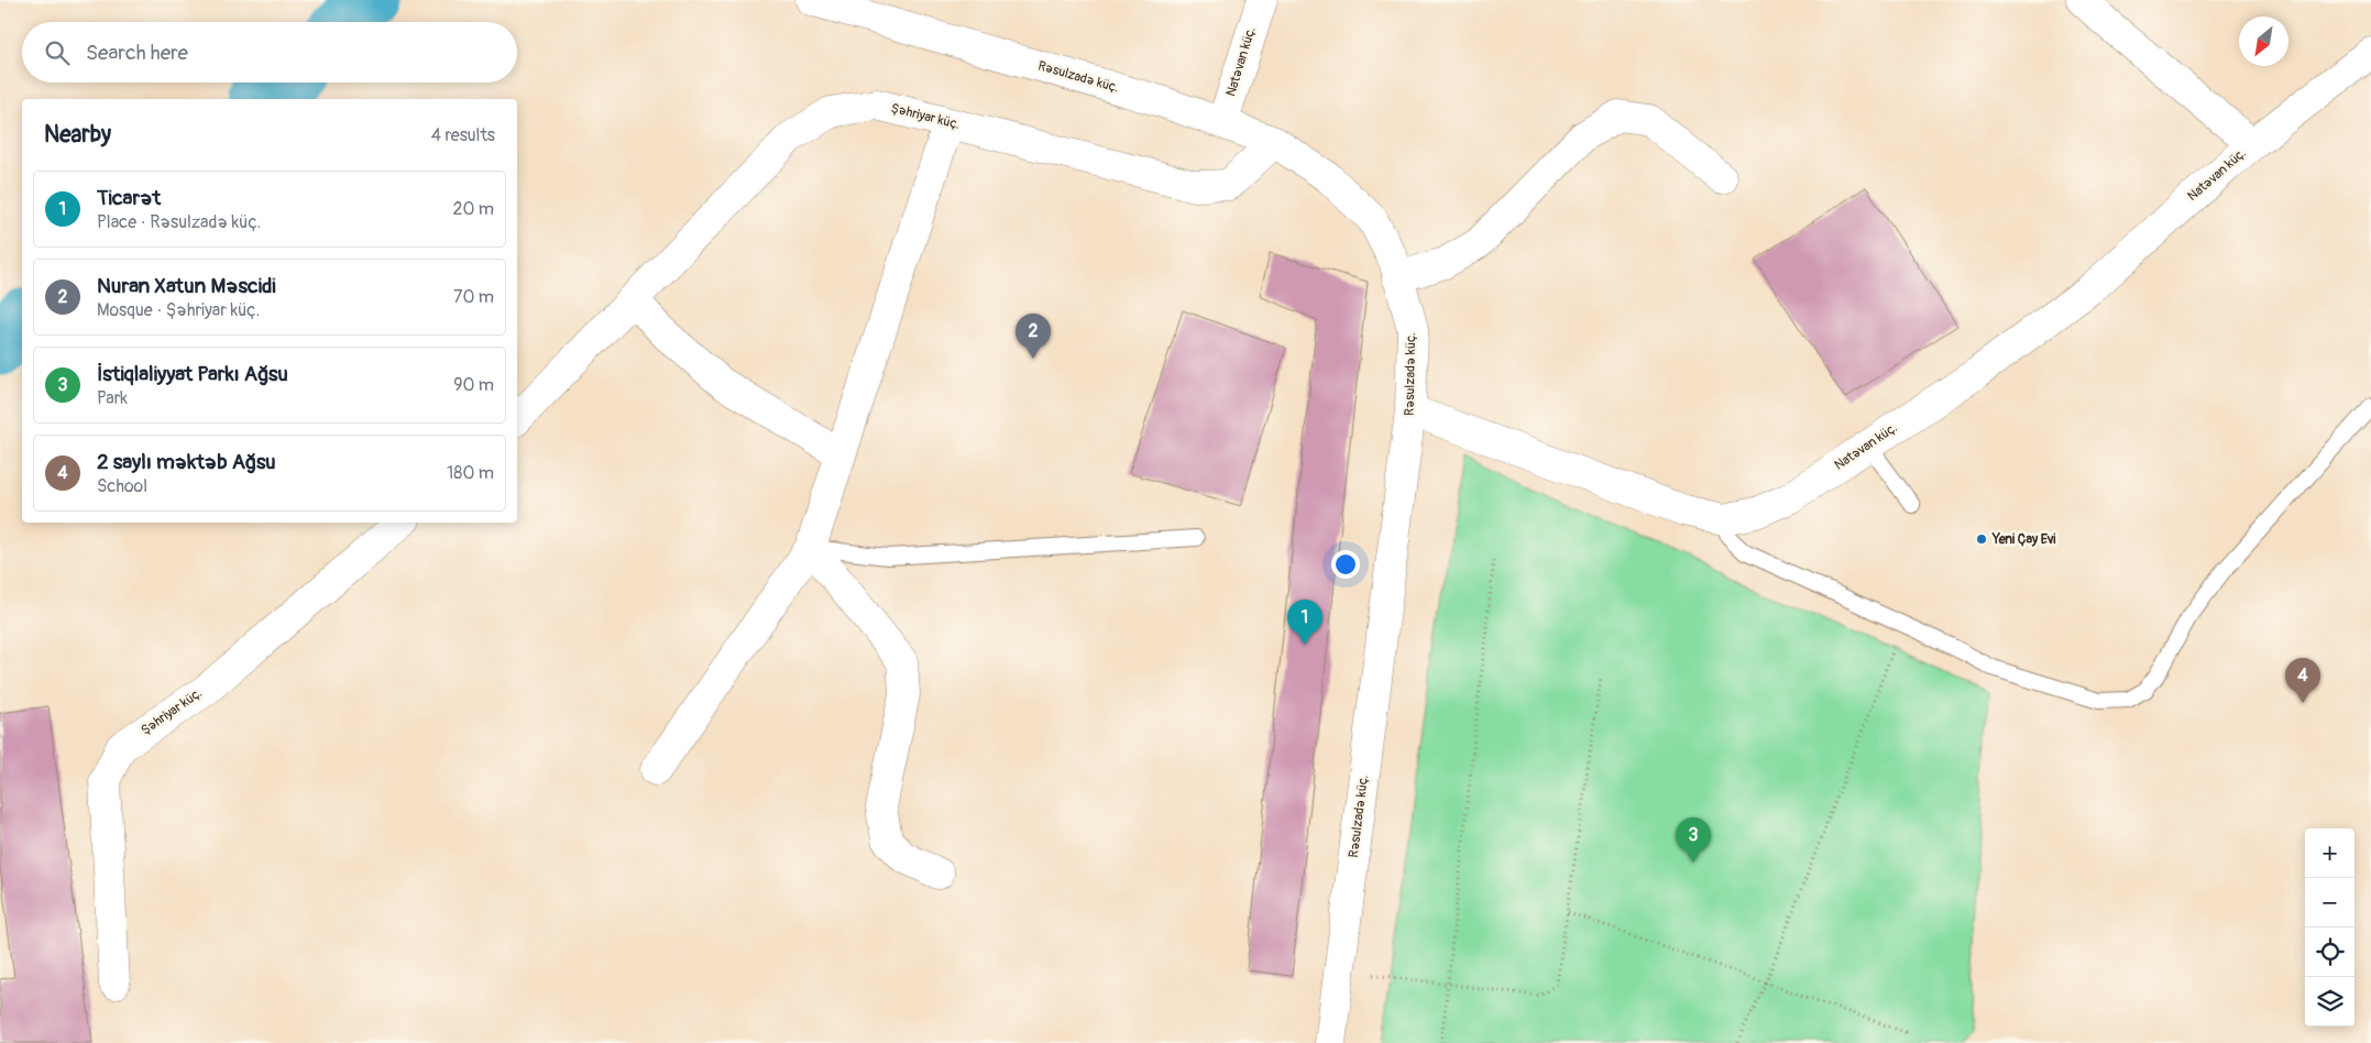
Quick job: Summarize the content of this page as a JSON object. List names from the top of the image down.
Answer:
{
  "streets": {
    "street": ["Natəvan küç.", "Rəsulzadə küç.", "Şəhriyar küç."]
  },
  "crossings": [
    ["Natəvan küç.", "Rəsulzadə küç."],
    ["Rəsulzadə küç.", "Şəhriyar küç."]
  ],
  "places": ["Yeni Çay Evi"],
  "north": "bottom left",
  "page": {
    "search": "Search here",
    "heading": ["Nearby", "4 results"],
    "list": [
      {
        "mark": "1",
        "name": "Ticarət",
        "note": "Place · Rəsulzadə küç.",
        "value": "20 m"
      },
      {
        "mark": "2",
        "name": "Nuran Xatun Məscidi",
        "note": "Mosque · Şəhriyar küç.",
        "value": "70 m"
      },
      {
        "mark": "3",
        "name": "İstiqlaliyyat Parkı Ağsu",
        "note": "Park",
        "value": "90 m"
      },
      {
        "mark": "4",
        "name": "2 saylı məktəb Ağsu",
        "note": "School",
        "value": "180 m"
      }
    ],
    "pins": [
      "2",
      "1",
      "4",
      "3"
    ],
    "map_buttons": ["+", "−"]
  }
}
